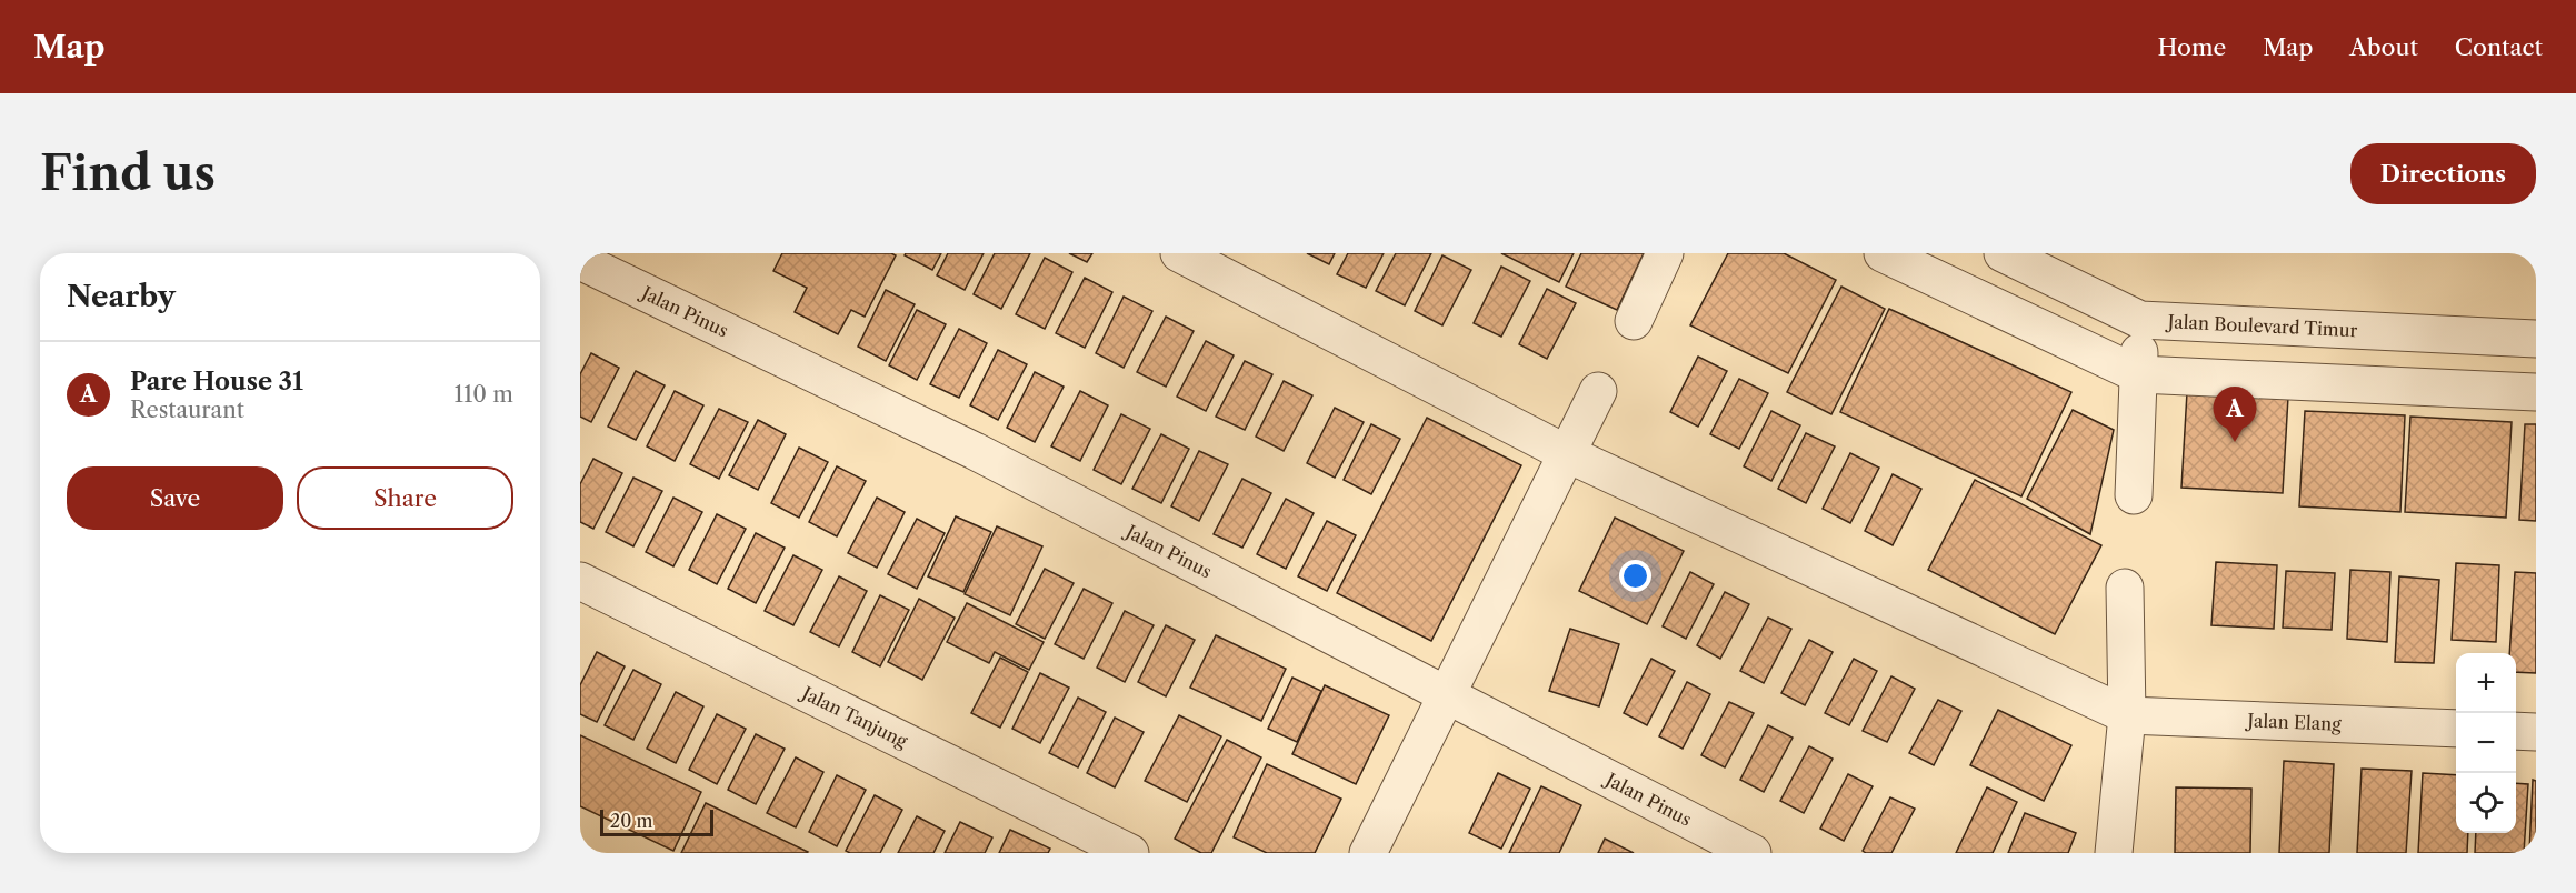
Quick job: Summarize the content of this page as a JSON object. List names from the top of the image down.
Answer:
{
  "streets": {
    "street": [
      "Jalan Pinus",
      "Jalan Boulevard Timur",
      "Jalan Tanjung",
      "Jalan Elang"
    ]
  },
  "scale_bar": "20 m",
  "page": {
    "header": "Map",
    "nav": [
      "Home",
      "Map",
      "About",
      "Contact"
    ],
    "buttons": [
      "Directions",
      ["Save", "Share"]
    ],
    "title": "Find us",
    "heading": "Nearby",
    "list": [
      {
        "mark": "A",
        "name": "Pare House 31",
        "note": "Restaurant",
        "value": "110 m"
      }
    ],
    "pins": "A",
    "map_buttons": ["+", "−"],
    "scale": "20 m"
  }
}
